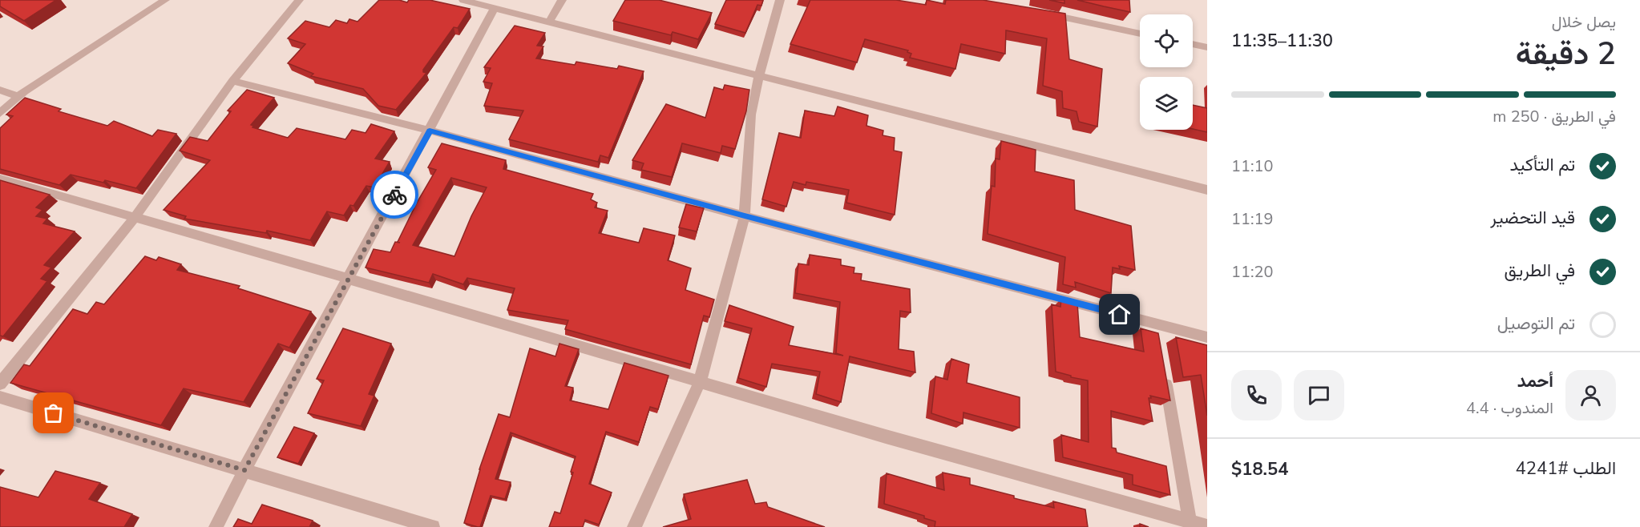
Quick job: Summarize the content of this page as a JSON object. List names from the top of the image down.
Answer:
{
  "page": {
    "heading": ["2 دقيقة", "يصل خلال", "11:30–11:35"],
    "panel": [
      "أحمد",
      "المندوب · 4.4",
      "الطلب #4241",
      "$18.54"
    ],
    "bar": "في الطريق · 250 m",
    "list": [
      ["تم التأكيد", "11:10"],
      ["قيد التحضير", "11:19"],
      ["في الطريق", "11:20"],
      "تم التوصيل"
    ]
  }
}
